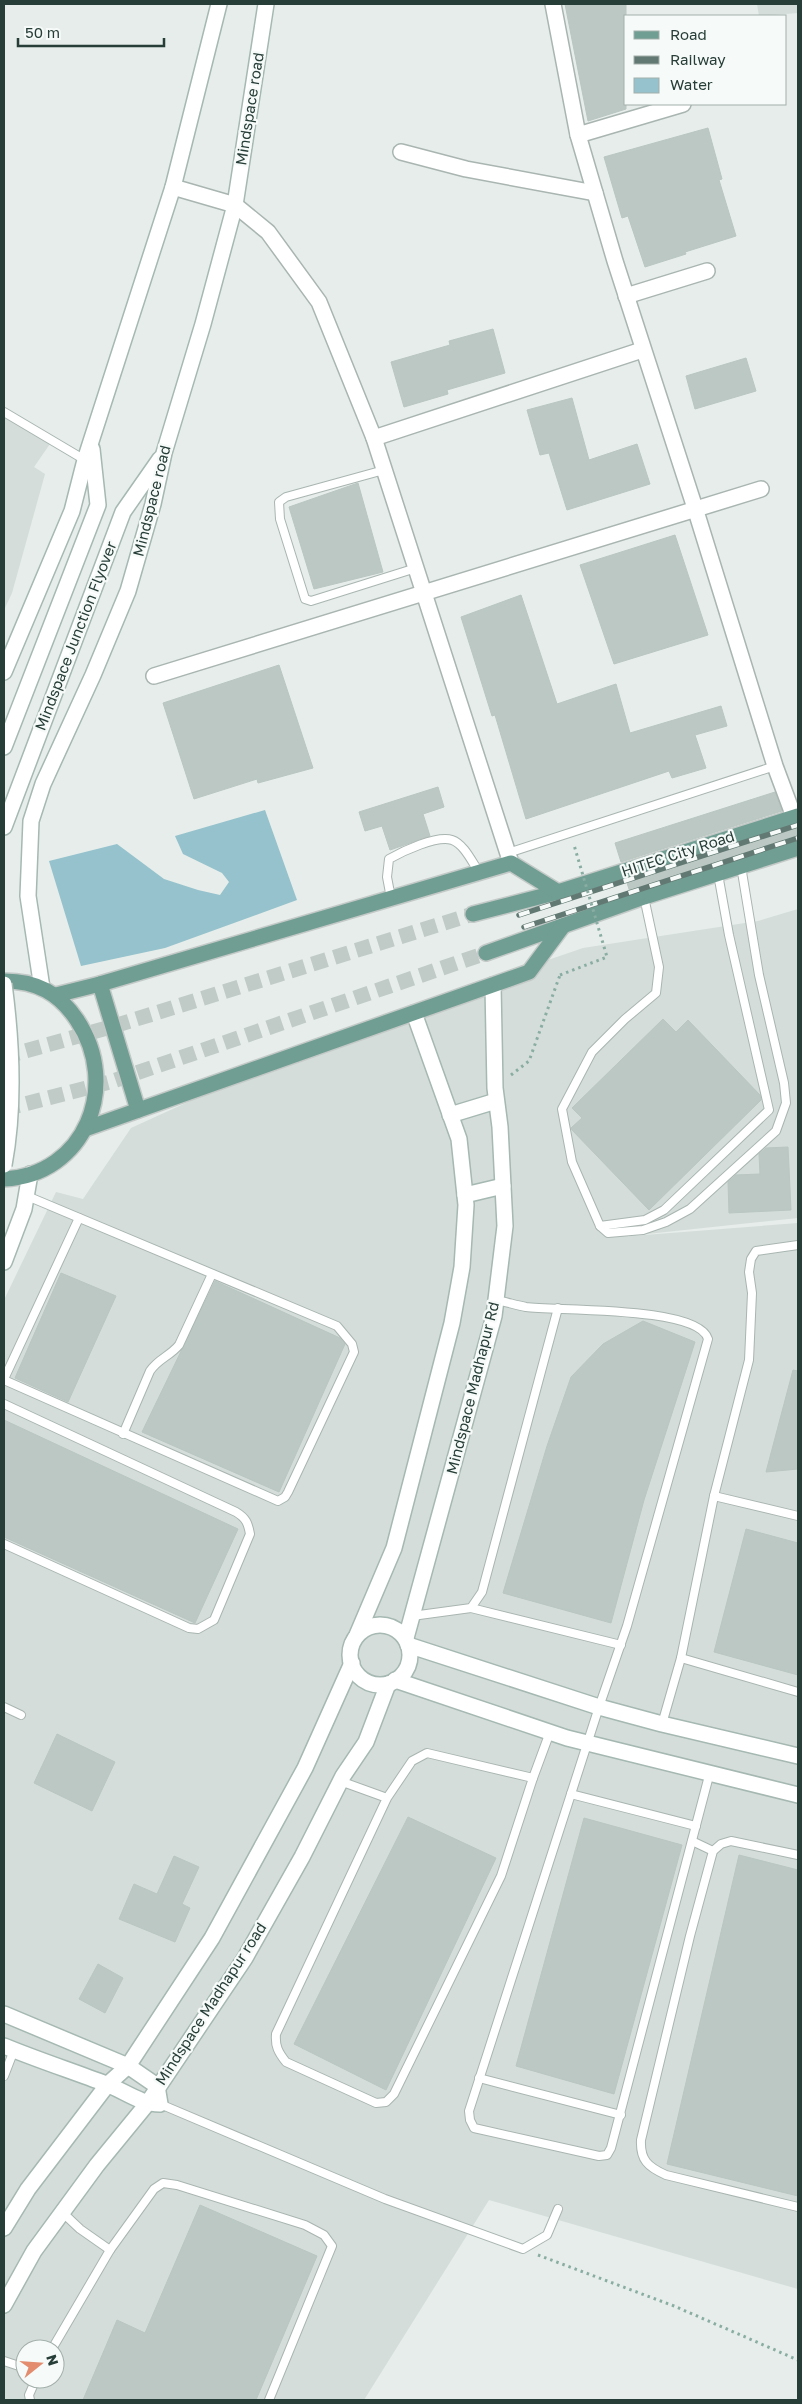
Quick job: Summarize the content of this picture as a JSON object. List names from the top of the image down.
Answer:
{
  "streets": {
    "main road": ["HITEC City Road"],
    "street": [
      "Mindspace road",
      "Mindspace Junction Flyover",
      "Mindspace Madhapur Rd",
      "Mindspace Madhapur road"
    ]
  },
  "crossings": [
    ["Mindspace road", "Mindspace Junction Flyover"],
    ["Mindspace Madhapur Rd", "Mindspace Madhapur road"]
  ],
  "legend": ["Road", "Railway", "Water"],
  "scale_bar": "50 m",
  "north": "right"
}
